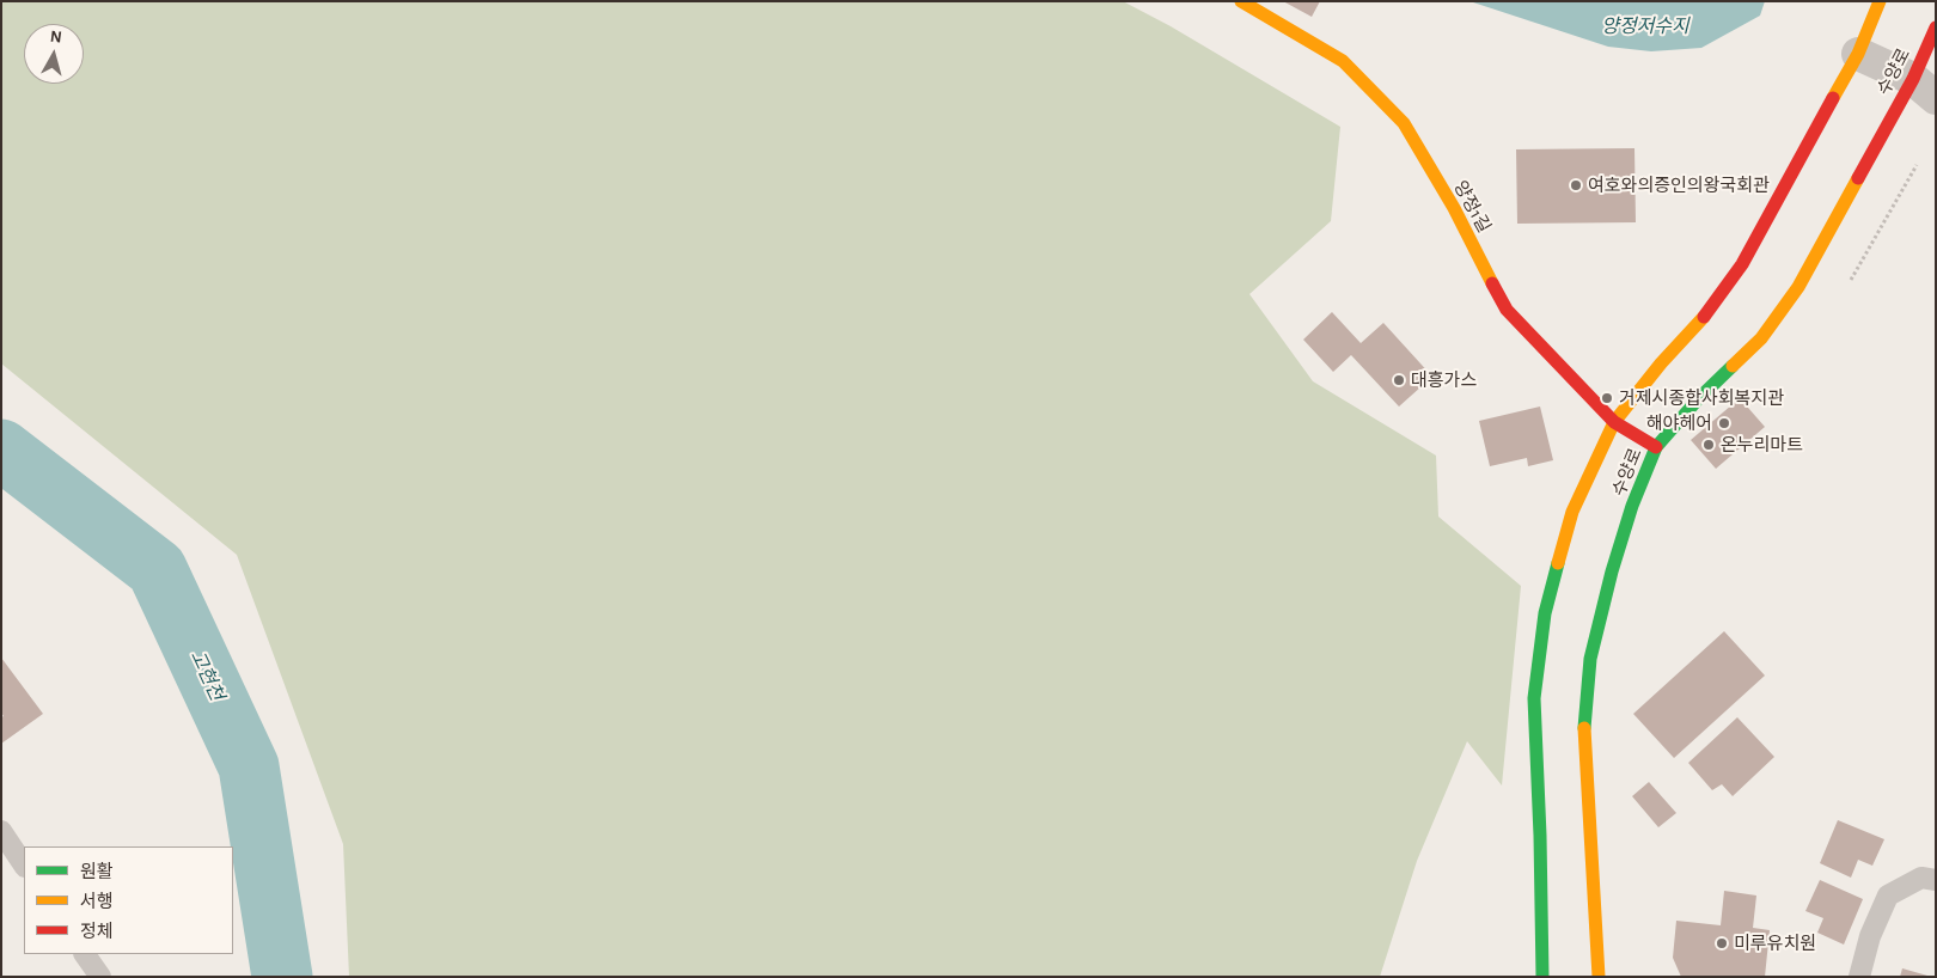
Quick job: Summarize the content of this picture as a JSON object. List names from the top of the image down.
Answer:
{
  "streets": {
    "street": ["수양로", "양정1길"]
  },
  "crossings": [
    ["수양로", "양정1길"]
  ],
  "water": ["양정저수지", "고현천"],
  "places": [
    "여호와의증인의왕국회관",
    "대흥가스",
    "거제시종합사회복지관",
    "해야헤어",
    "온누리마트",
    "미루유치원"
  ],
  "legend": ["원활", "서행", "정체"],
  "north": "top"
}
